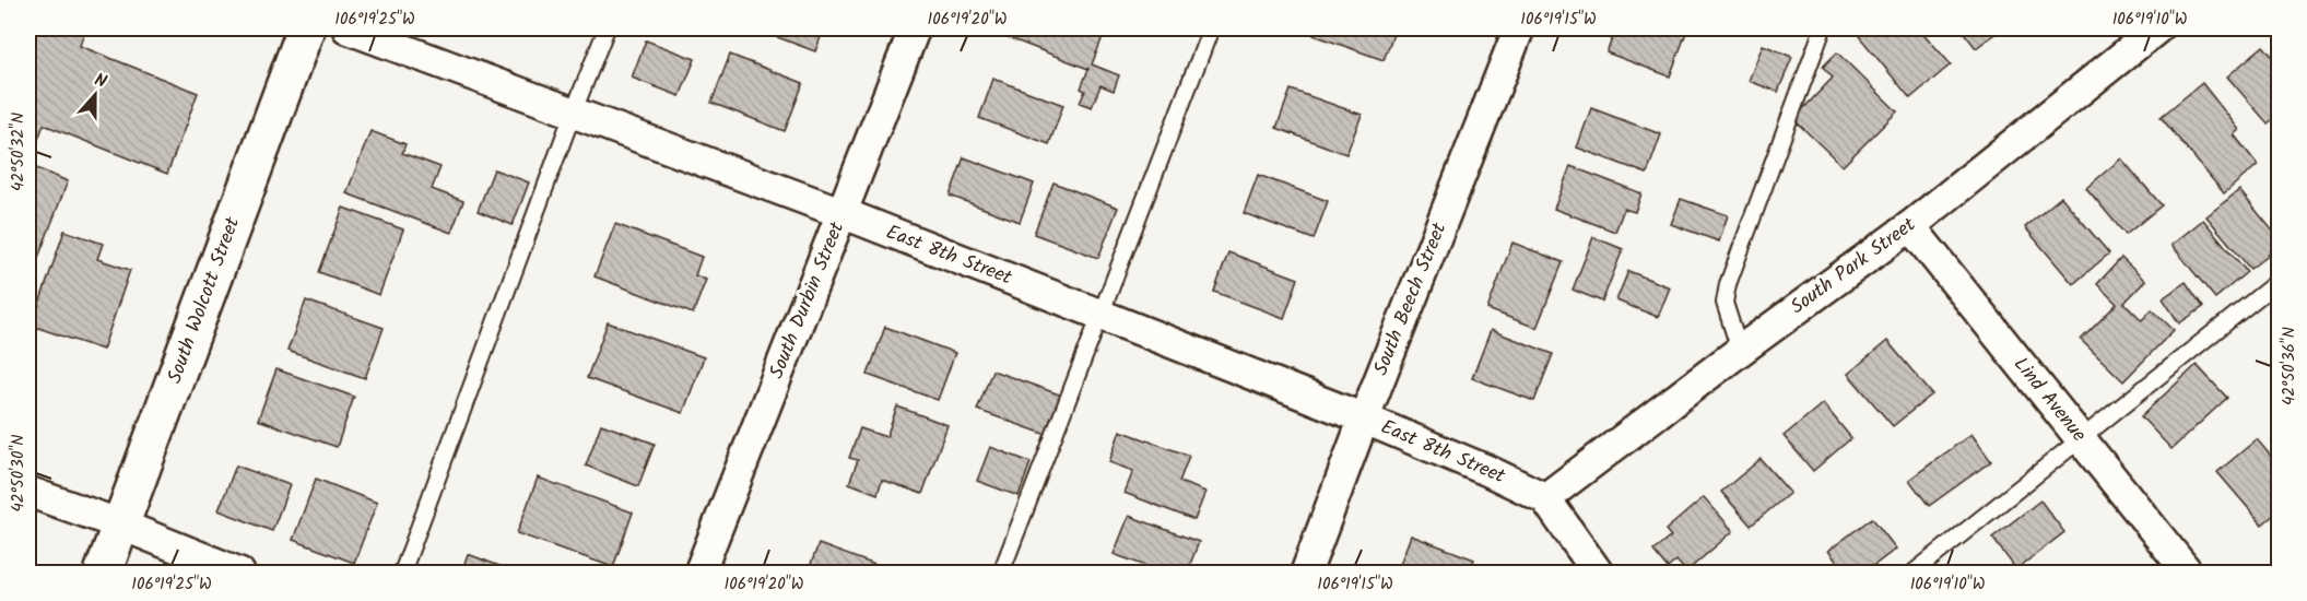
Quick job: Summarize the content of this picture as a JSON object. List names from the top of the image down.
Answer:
{
  "streets": {
    "main road": ["South Wolcott Street"],
    "street": [
      "East 8th Street",
      "South Park Street",
      "South Beech Street",
      "South Durbin Street",
      "Lind Avenue"
    ]
  },
  "crossings": [
    ["East 8th Street", "South Park Street"],
    ["East 8th Street", "South Beech Street"],
    ["East 8th Street", "South Durbin Street"],
    ["South Park Street", "Lind Avenue"]
  ],
  "north": "top",
  "coordinates": [
    "106°19'25\"W",
    "106°19'20\"W",
    "106°19'15\"W",
    "106°19'10\"W",
    "42°50'32\"N",
    "42°50'36\"N",
    "42°50'30\"N"
  ]
}
